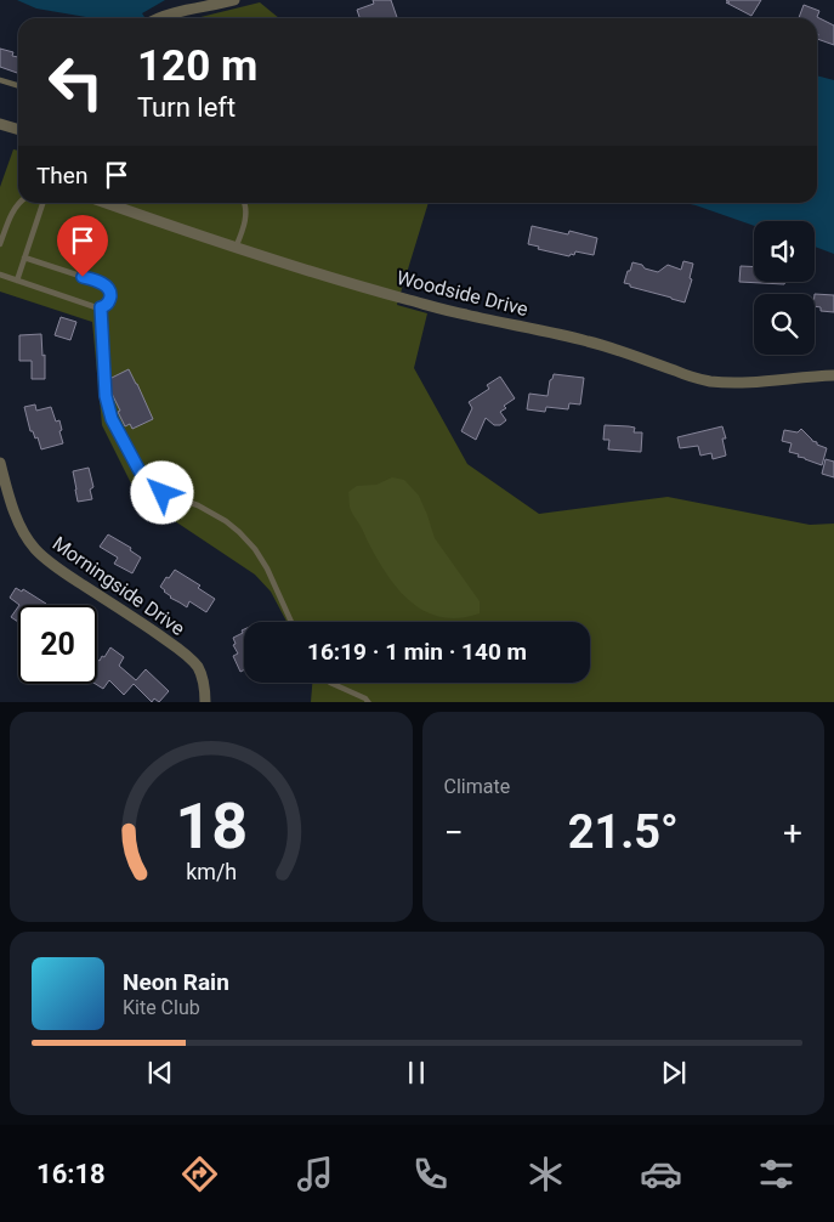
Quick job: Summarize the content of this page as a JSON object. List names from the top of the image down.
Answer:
{
  "streets": {
    "street": ["Woodside Drive", "Morningside Drive"]
  },
  "page": {
    "turn": ["120 m", "Turn left"],
    "then": "Then",
    "limit": "20",
    "trip": "16:19 · 1 min · 140 m",
    "tile": "Climate",
    "heat": ["−", "21.5°", "+"],
    "song": ["Neon Rain", "Kite Club"],
    "tabs": "16:18",
    "gauge": ["18", "km/h"]
  }
}
